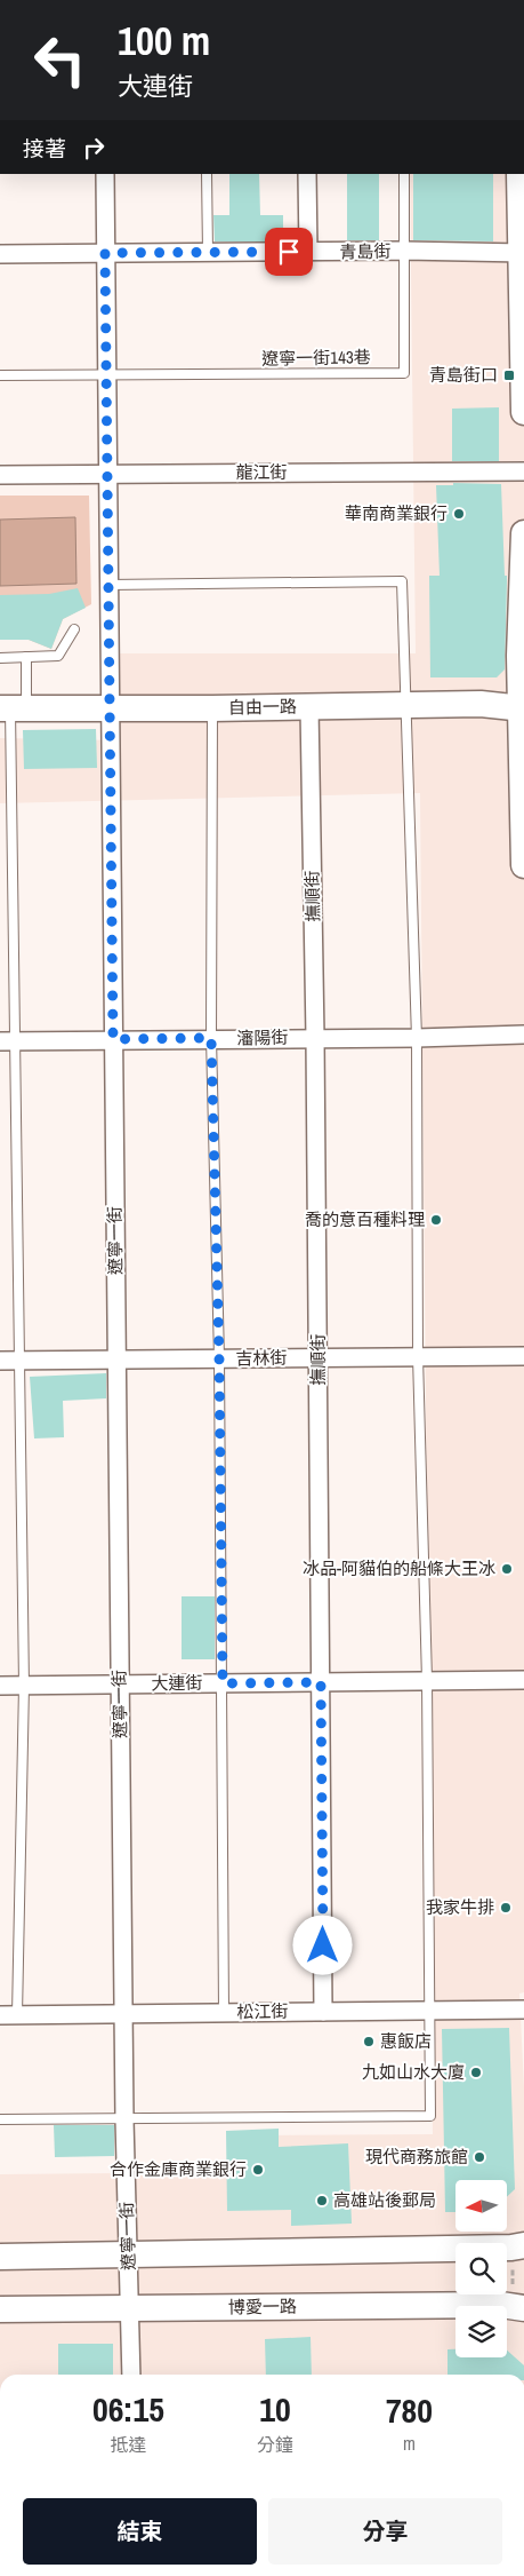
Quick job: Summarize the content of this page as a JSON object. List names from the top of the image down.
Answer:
{
  "streets": {
    "street": [
      "青島街",
      "龍江街",
      "自由一路",
      "撫順街",
      "瀋陽街",
      "遼寧一街",
      "吉林街",
      "大連街",
      "松江街",
      "博愛一路"
    ],
    "lane": ["遼寧一街143巷"]
  },
  "crossings": [
    ["青島街", "遼寧一街143巷"],
    ["青島街", "遼寧一街"],
    ["遼寧一街143巷", "遼寧一街"],
    ["龍江街", "遼寧一街"],
    ["自由一路", "撫順街"],
    ["自由一路", "遼寧一街"],
    ["撫順街", "瀋陽街"],
    ["撫順街", "吉林街"],
    ["撫順街", "大連街"],
    ["撫順街", "松江街"],
    ["瀋陽街", "遼寧一街"],
    ["遼寧一街", "吉林街"],
    ["遼寧一街", "大連街"],
    ["遼寧一街", "松江街"],
    ["遼寧一街", "博愛一路"]
  ],
  "places": {
    "transit": ["青島街口"],
    "other": [
      "華南商業銀行",
      "喬的意百種料理",
      "冰品-阿貓伯的船條大王冰",
      "我家牛排",
      "惠飯店",
      "九如山水大廈",
      "現代商務旅館",
      "合作金庫商業銀行",
      "高雄站後郵局"
    ]
  },
  "north": "left",
  "page": {
    "turn": ["100 m", "大連街"],
    "then": "接著",
    "eta": [
      "06:15",
      "抵達",
      "10",
      "分鐘",
      "780",
      "m"
    ],
    "buttons": ["結束", "分享"]
  }
}
